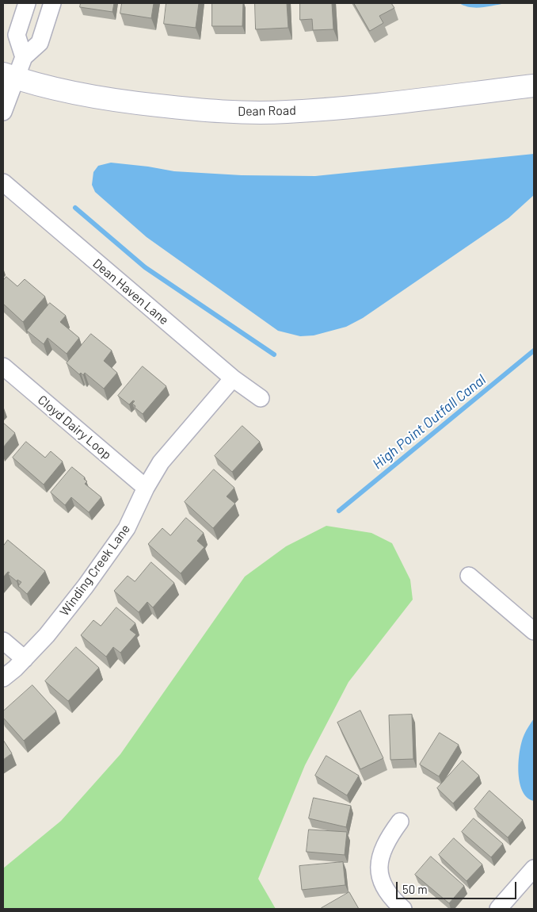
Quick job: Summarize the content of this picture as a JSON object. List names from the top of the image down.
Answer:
{
  "streets": {
    "street": [
      "Dean Road",
      "Dean Haven Lane",
      "Cloyd Dairy Loop",
      "Winding Creek Lane"
    ]
  },
  "crossings": [
    ["Dean Haven Lane", "Winding Creek Lane"],
    ["Cloyd Dairy Loop", "Winding Creek Lane"]
  ],
  "water": ["High Point Outfall Canal"],
  "scale_bar": "50 m"
}
